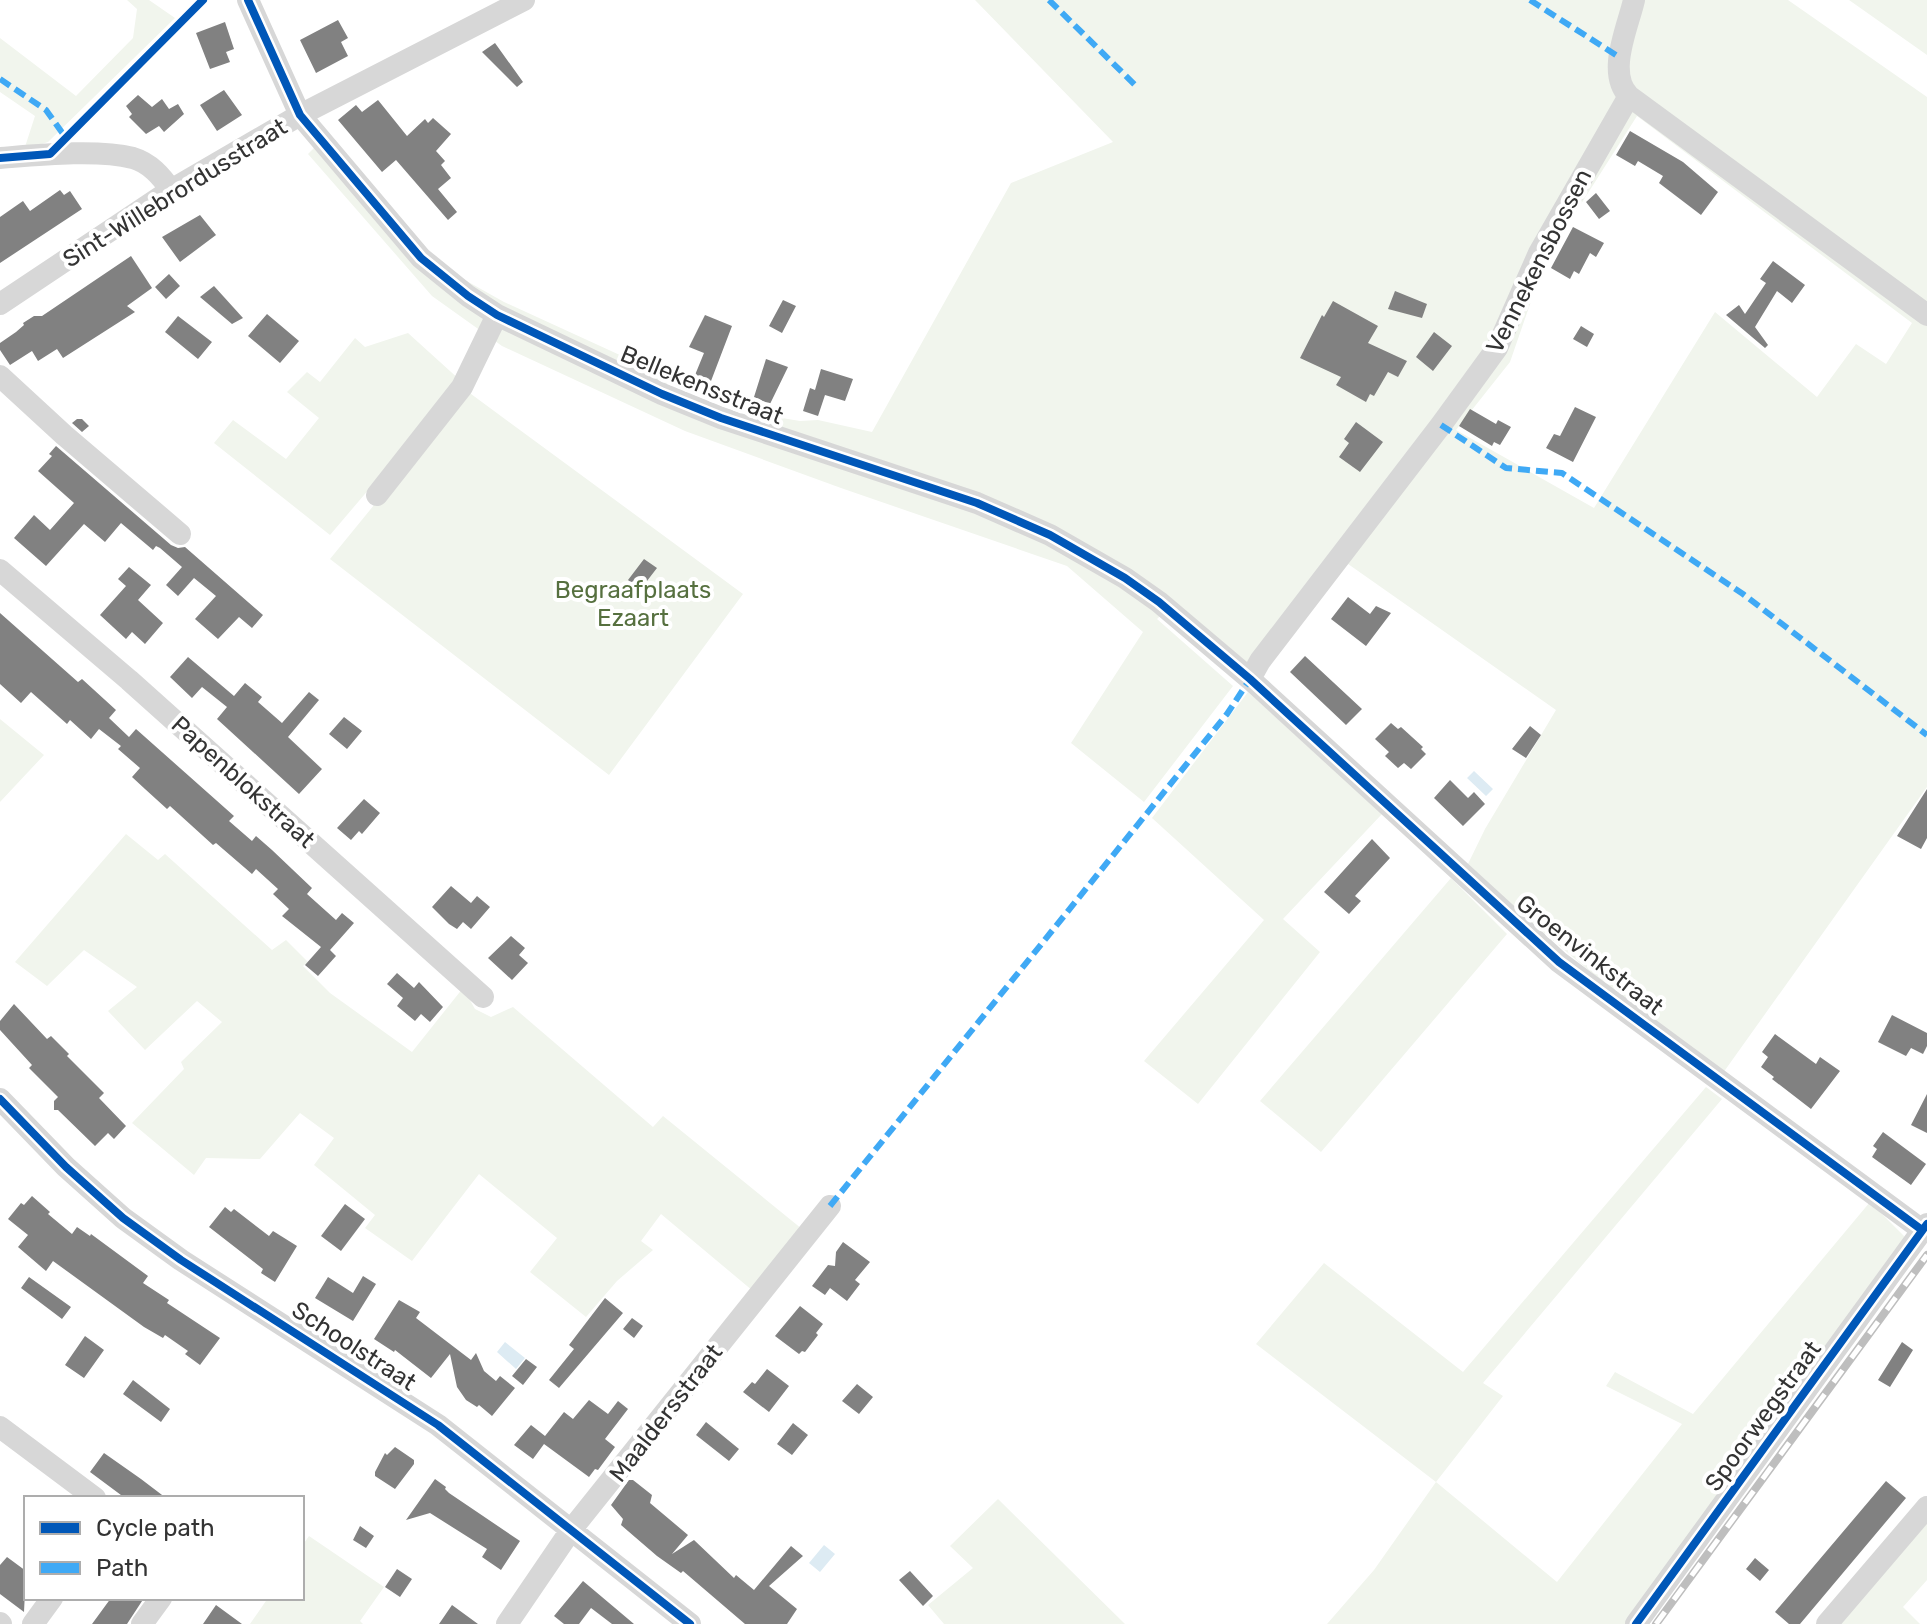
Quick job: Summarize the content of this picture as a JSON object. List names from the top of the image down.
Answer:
{
  "streets": {
    "street": [
      "Sint-Willebrordusstraat",
      "Vennekensbossen",
      "Bellekensstraat",
      "Papenblokstraat",
      "Groenvinkstraat",
      "Schoolstraat",
      "Maaldersstraat",
      "Spoorwegstraat"
    ]
  },
  "crossings": [
    ["Sint-Willebrordusstraat", "Bellekensstraat"],
    ["Vennekensbossen", "Bellekensstraat"],
    ["Vennekensbossen", "Groenvinkstraat"],
    ["Bellekensstraat", "Groenvinkstraat"],
    ["Groenvinkstraat", "Spoorwegstraat"],
    ["Schoolstraat", "Maaldersstraat"]
  ],
  "parks": ["Begraafplaats Ezaart"],
  "legend": ["Cycle path", "Path"]
}
